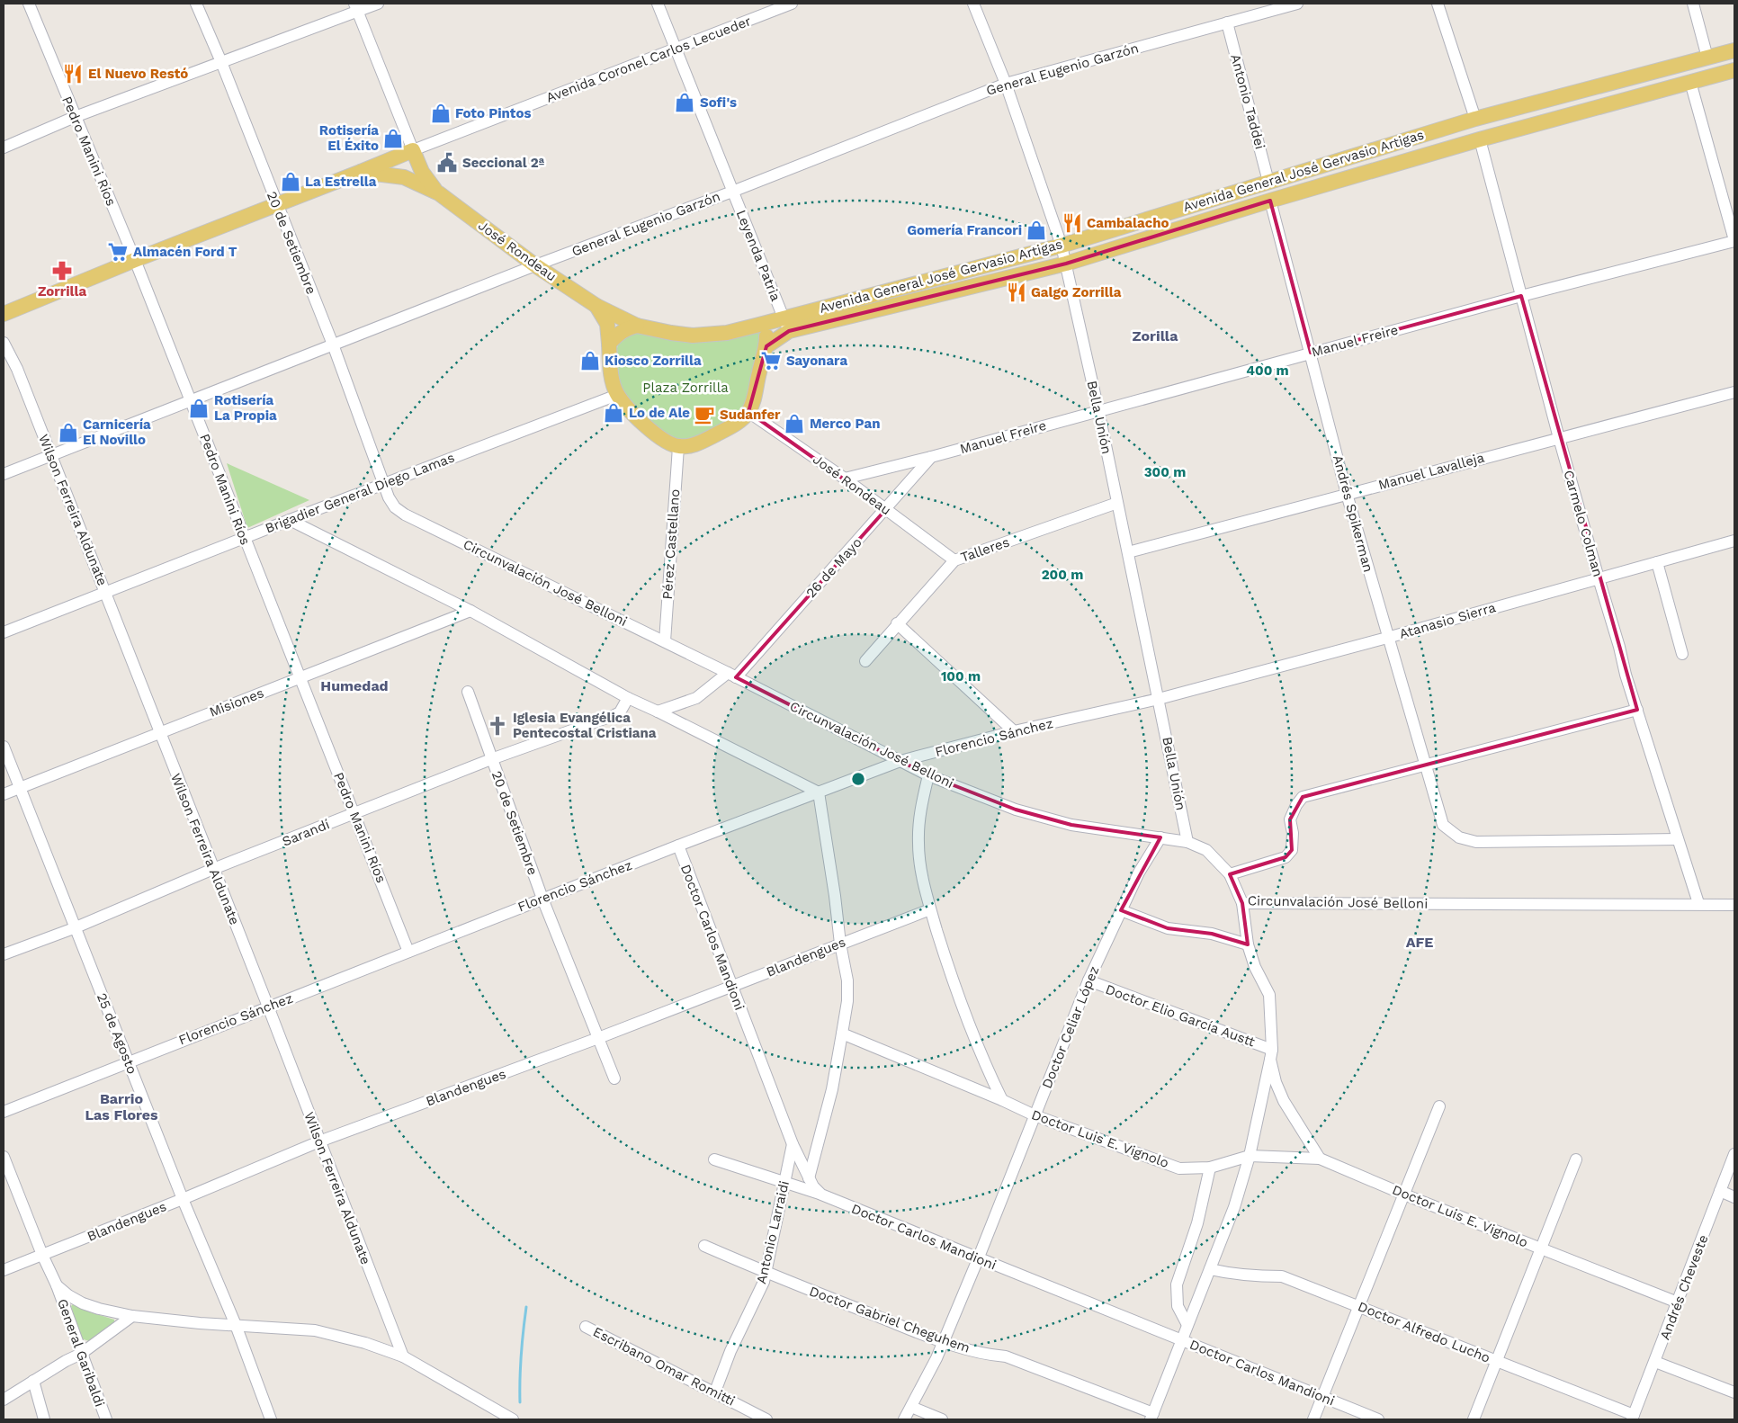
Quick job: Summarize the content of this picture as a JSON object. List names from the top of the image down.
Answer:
{
  "streets": {
    "main road": ["Avenida Coronel Carlos Lecueder", "Avenida General José Gervasio Artigas", "José Rondeau"],
    "street": [
      "General Eugenio Garzón",
      "Antonio Taddei",
      "Pedro Manini Ríos",
      "20 de Setiembre",
      "Leyenda Patria",
      "Manuel Freire",
      "Bella Unión",
      "Manuel Lavalleja",
      "Brigadier General Diego Lamas",
      "Wilson Ferreira Aldunate",
      "Andrés Spikerman",
      "Carmelo Colman",
      "Pérez Castellano",
      "Talleres",
      "26 de Mayo",
      "Circunvalación José Belloni",
      "Atanasio Sierra",
      "Misiones",
      "Florencio Sánchez",
      "Sarandí",
      "Doctor Carlos Mandioni",
      "Blandengues",
      "Doctor Elio García Austt",
      "Doctor Celiar López",
      "25 de Agosto",
      "Doctor Luis E. Vignolo",
      "Antonio Larraidi",
      "Andrés Cheveste",
      "Doctor Gabriel Cheguhem",
      "Doctor Alfredo Lucho",
      "General Garibaldi",
      "Escribano Omar Romitti"
    ]
  },
  "crossings": [
    ["Avenida Coronel Carlos Lecueder", "Pedro Manini Ríos"],
    ["Avenida Coronel Carlos Lecueder", "20 de Setiembre"],
    ["Avenida Coronel Carlos Lecueder", "José Rondeau"],
    ["Avenida Coronel Carlos Lecueder", "Leyenda Patria"],
    ["General Eugenio Garzón", "Antonio Taddei"],
    ["General Eugenio Garzón", "Pedro Manini Ríos"],
    ["General Eugenio Garzón", "20 de Setiembre"],
    ["General Eugenio Garzón", "José Rondeau"],
    ["General Eugenio Garzón", "Leyenda Patria"],
    ["General Eugenio Garzón", "Bella Unión"],
    ["General Eugenio Garzón", "Wilson Ferreira Aldunate"],
    ["Antonio Taddei", "Avenida General José Gervasio Artigas"],
    ["Pedro Manini Ríos", "Brigadier General Diego Lamas"],
    ["Pedro Manini Ríos", "Misiones"],
    ["Pedro Manini Ríos", "Florencio Sánchez"],
    ["Pedro Manini Ríos", "Sarandí"],
    ["Avenida General José Gervasio Artigas", "José Rondeau"],
    ["Avenida General José Gervasio Artigas", "Leyenda Patria"],
    ["Avenida General José Gervasio Artigas", "Bella Unión"],
    ["Avenida General José Gervasio Artigas", "Andrés Spikerman"],
    ["Avenida General José Gervasio Artigas", "Carmelo Colman"],
    ["20 de Setiembre", "Brigadier General Diego Lamas"],
    ["20 de Setiembre", "Circunvalación José Belloni"],
    ["20 de Setiembre", "Florencio Sánchez"],
    ["20 de Setiembre", "Sarandí"],
    ["20 de Setiembre", "Blandengues"],
    ["José Rondeau", "Manuel Freire"],
    ["José Rondeau", "Brigadier General Diego Lamas"],
    ["José Rondeau", "Talleres"],
    ["José Rondeau", "26 de Mayo"],
    ["Manuel Freire", "Bella Unión"],
    ["Manuel Freire", "Andrés Spikerman"],
    ["Manuel Freire", "Carmelo Colman"],
    ["Manuel Freire", "26 de Mayo"],
    ["Bella Unión", "Manuel Lavalleja"],
    ["Bella Unión", "Talleres"],
    ["Bella Unión", "Circunvalación José Belloni"],
    ["Bella Unión", "Atanasio Sierra"],
    ["Bella Unión", "Florencio Sánchez"],
    ["Manuel Lavalleja", "Andrés Spikerman"],
    ["Manuel Lavalleja", "Carmelo Colman"],
    ["Brigadier General Diego Lamas", "Wilson Ferreira Aldunate"],
    ["Brigadier General Diego Lamas", "Circunvalación José Belloni"],
    ["Wilson Ferreira Aldunate", "Misiones"],
    ["Wilson Ferreira Aldunate", "Florencio Sánchez"],
    ["Wilson Ferreira Aldunate", "Sarandí"],
    ["Wilson Ferreira Aldunate", "Blandengues"],
    ["Wilson Ferreira Aldunate", "General Garibaldi"],
    ["Andrés Spikerman", "Carmelo Colman"],
    ["Andrés Spikerman", "Atanasio Sierra"],
    ["Carmelo Colman", "Circunvalación José Belloni"],
    ["Carmelo Colman", "Atanasio Sierra"],
    ["Pérez Castellano", "Circunvalación José Belloni"],
    ["26 de Mayo", "Circunvalación José Belloni"],
    ["Circunvalación José Belloni", "Florencio Sánchez"],
    ["Circunvalación José Belloni", "Doctor Celiar López"],
    ["Atanasio Sierra", "Florencio Sánchez"],
    ["Misiones", "25 de Agosto"],
    ["Florencio Sánchez", "Doctor Carlos Mandioni"],
    ["Florencio Sánchez", "25 de Agosto"],
    ["Sarandí", "25 de Agosto"],
    ["Doctor Carlos Mandioni", "Blandengues"],
    ["Doctor Carlos Mandioni", "Doctor Celiar López"],
    ["Doctor Carlos Mandioni", "Antonio Larraidi"],
    ["Blandengues", "25 de Agosto"],
    ["Blandengues", "General Garibaldi"],
    ["Doctor Elio García Austt", "Doctor Celiar López"],
    ["Doctor Celiar López", "Doctor Luis E. Vignolo"],
    ["Doctor Celiar López", "Doctor Gabriel Cheguhem"],
    ["25 de Agosto", "General Garibaldi"],
    ["Doctor Luis E. Vignolo", "Andrés Cheveste"],
    ["Antonio Larraidi", "Doctor Gabriel Cheguhem"],
    ["Antonio Larraidi", "Escribano Omar Romitti"],
    ["Andrés Cheveste", "Doctor Alfredo Lucho"]
  ],
  "districts": [
    "Zorilla",
    "Humedad",
    "AFE",
    "Barrio Las Flores"
  ],
  "parks": ["Plaza Zorrilla"],
  "places": {
    "restaurant": ["El Nuevo Restó", "Cambalacho", "Galgo Zorrilla"],
    "shop": [
      "Sofi's",
      "Foto Pintos",
      "Rotisería El Éxito",
      "La Estrella",
      "Gomería Francori",
      "Kiosco Zorrilla",
      "Rotisería La Propia",
      "Lo de Ale",
      "Merco Pan",
      "Carnicería El Novillo"
    ],
    "public building": ["Seccional 2ª"],
    "supermarket": ["Almacén Ford T", "Sayonara"],
    "pharmacy": ["Zorrilla"],
    "cafe": ["Sudanfer"],
    "church": ["Iglesia Evangélica Pentecostal Cristiana"]
  },
  "rings": [
    "400 m",
    "300 m",
    "200 m",
    "100 m"
  ]
}
